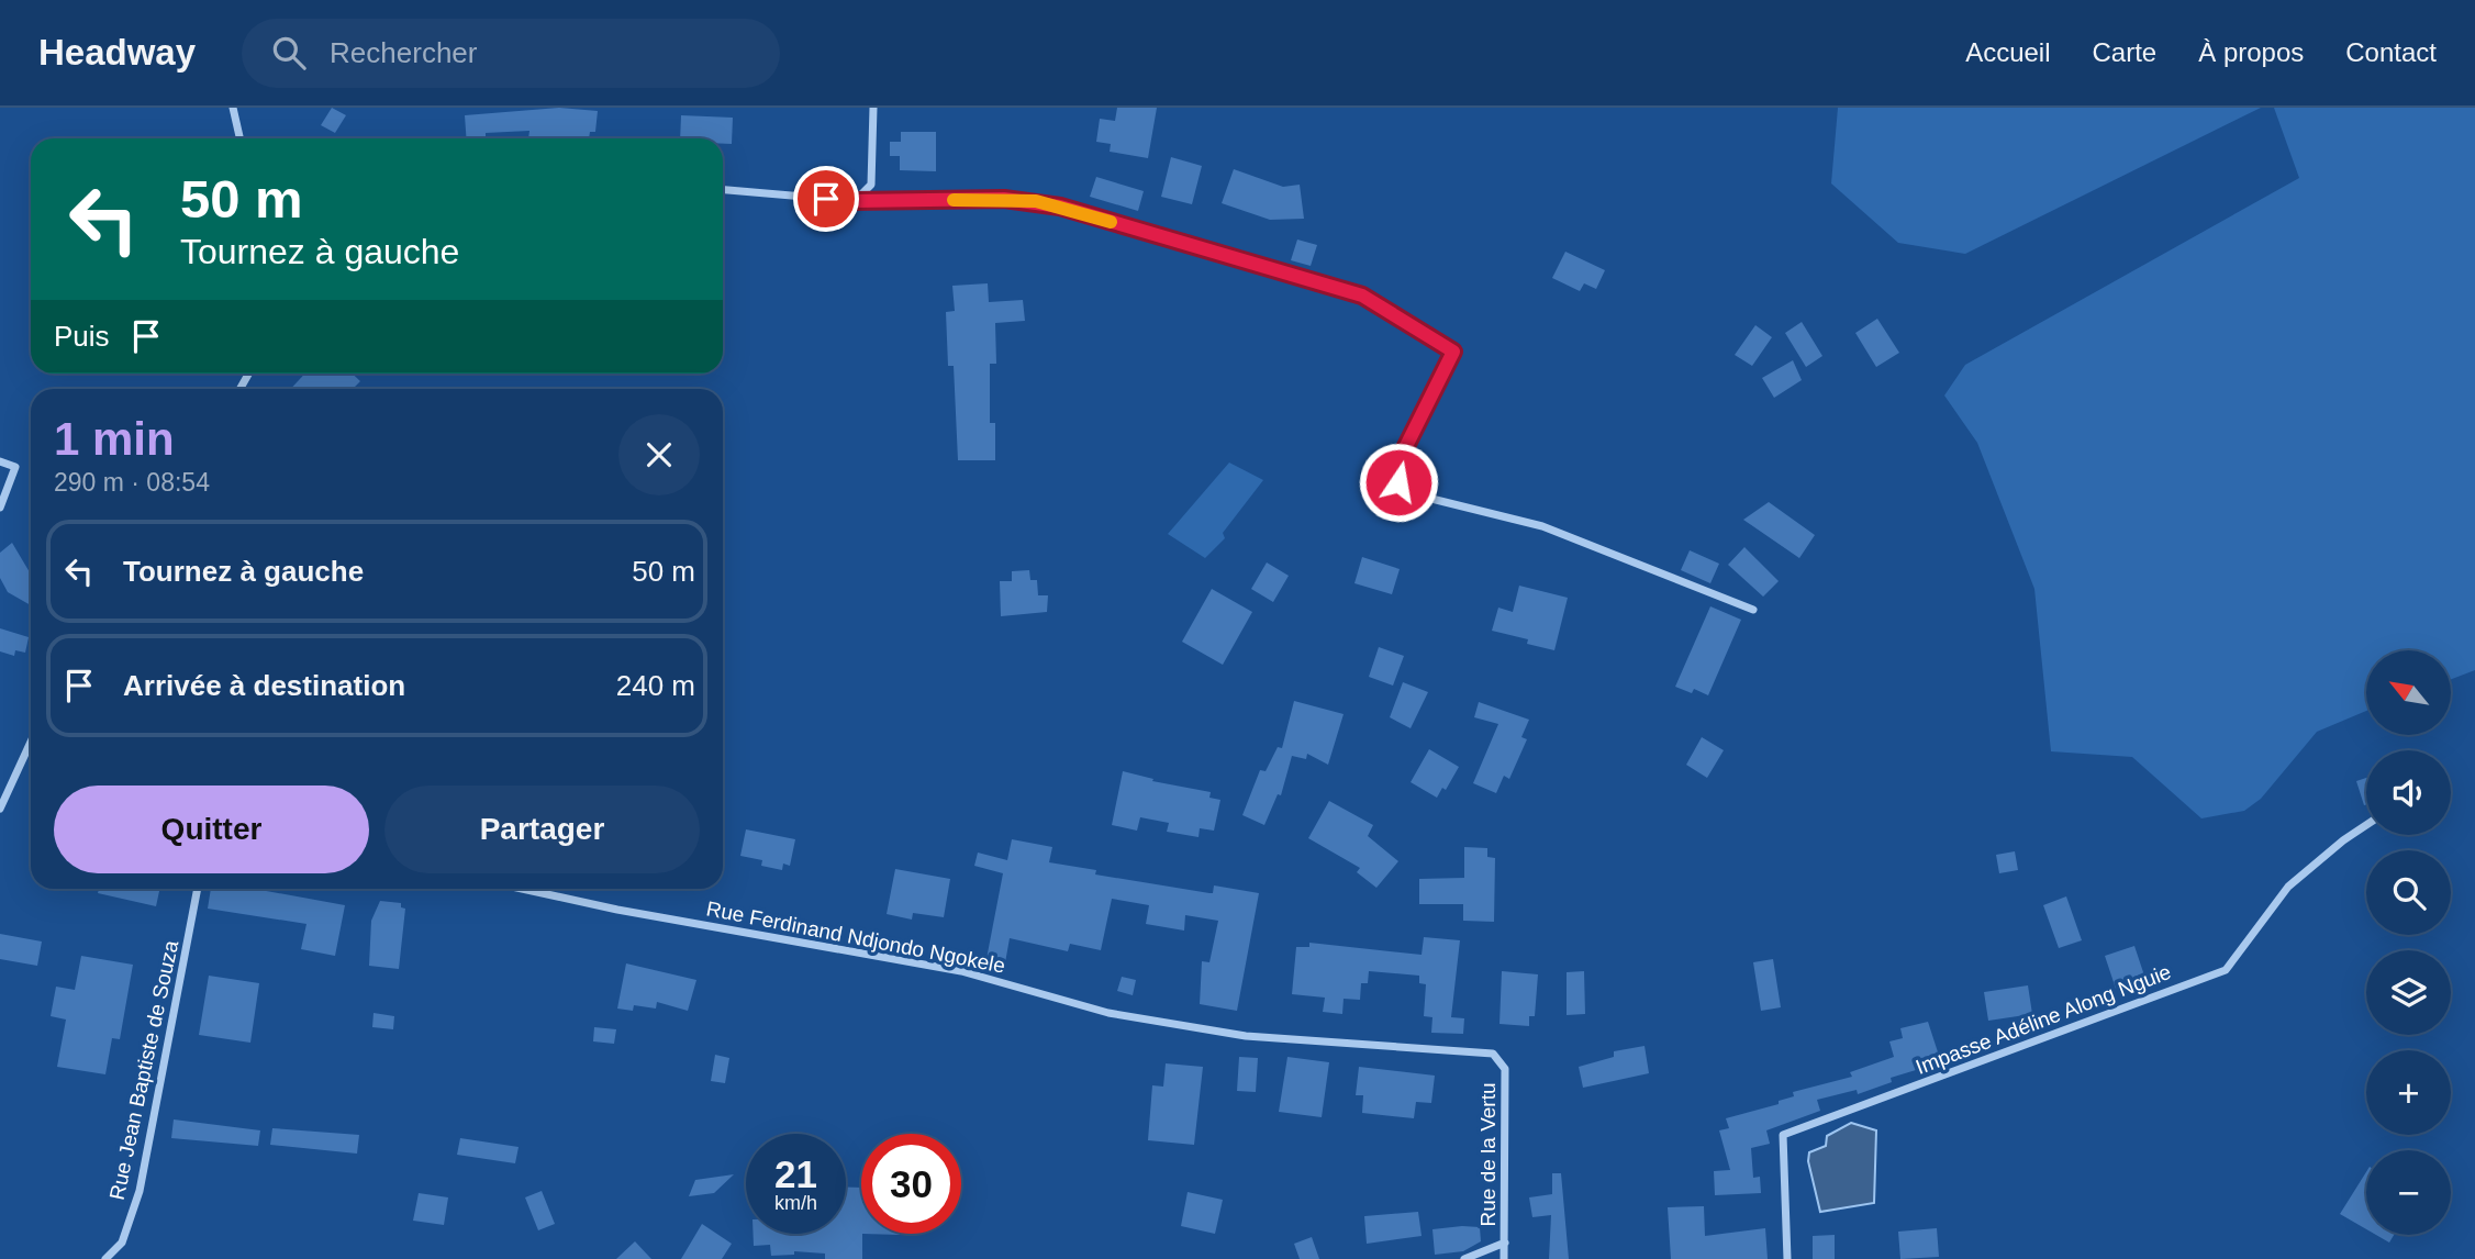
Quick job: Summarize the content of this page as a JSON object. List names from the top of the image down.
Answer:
{
  "streets": {
    "street": [
      "Rue Ferdinand Ndjondo Ngokele",
      "Impasse Adéline Along Nguie",
      "Rue Jean Baptiste de Souza",
      "Rue de la Vertu"
    ]
  },
  "crossings": [
    ["Rue Ferdinand Ndjondo Ngokele", "Rue de la Vertu"]
  ],
  "north": "top left",
  "page": {
    "header": "Headway",
    "search": "Rechercher",
    "nav": [
      "Accueil",
      "Carte",
      "À propos",
      "Contact"
    ],
    "turn": ["50 m", "Tournez à gauche"],
    "then": "Puis",
    "heading": ["1 min", "290 m · 08:54"],
    "list": [
      {
        "name": "Tournez à gauche",
        "value": "50 m"
      },
      {
        "name": "Arrivée à destination",
        "value": "240 m"
      }
    ],
    "map_buttons": ["+", "−"],
    "buttons": ["Quitter", "Partager"],
    "speed": "21 km/h",
    "limit": "30"
  }
}
